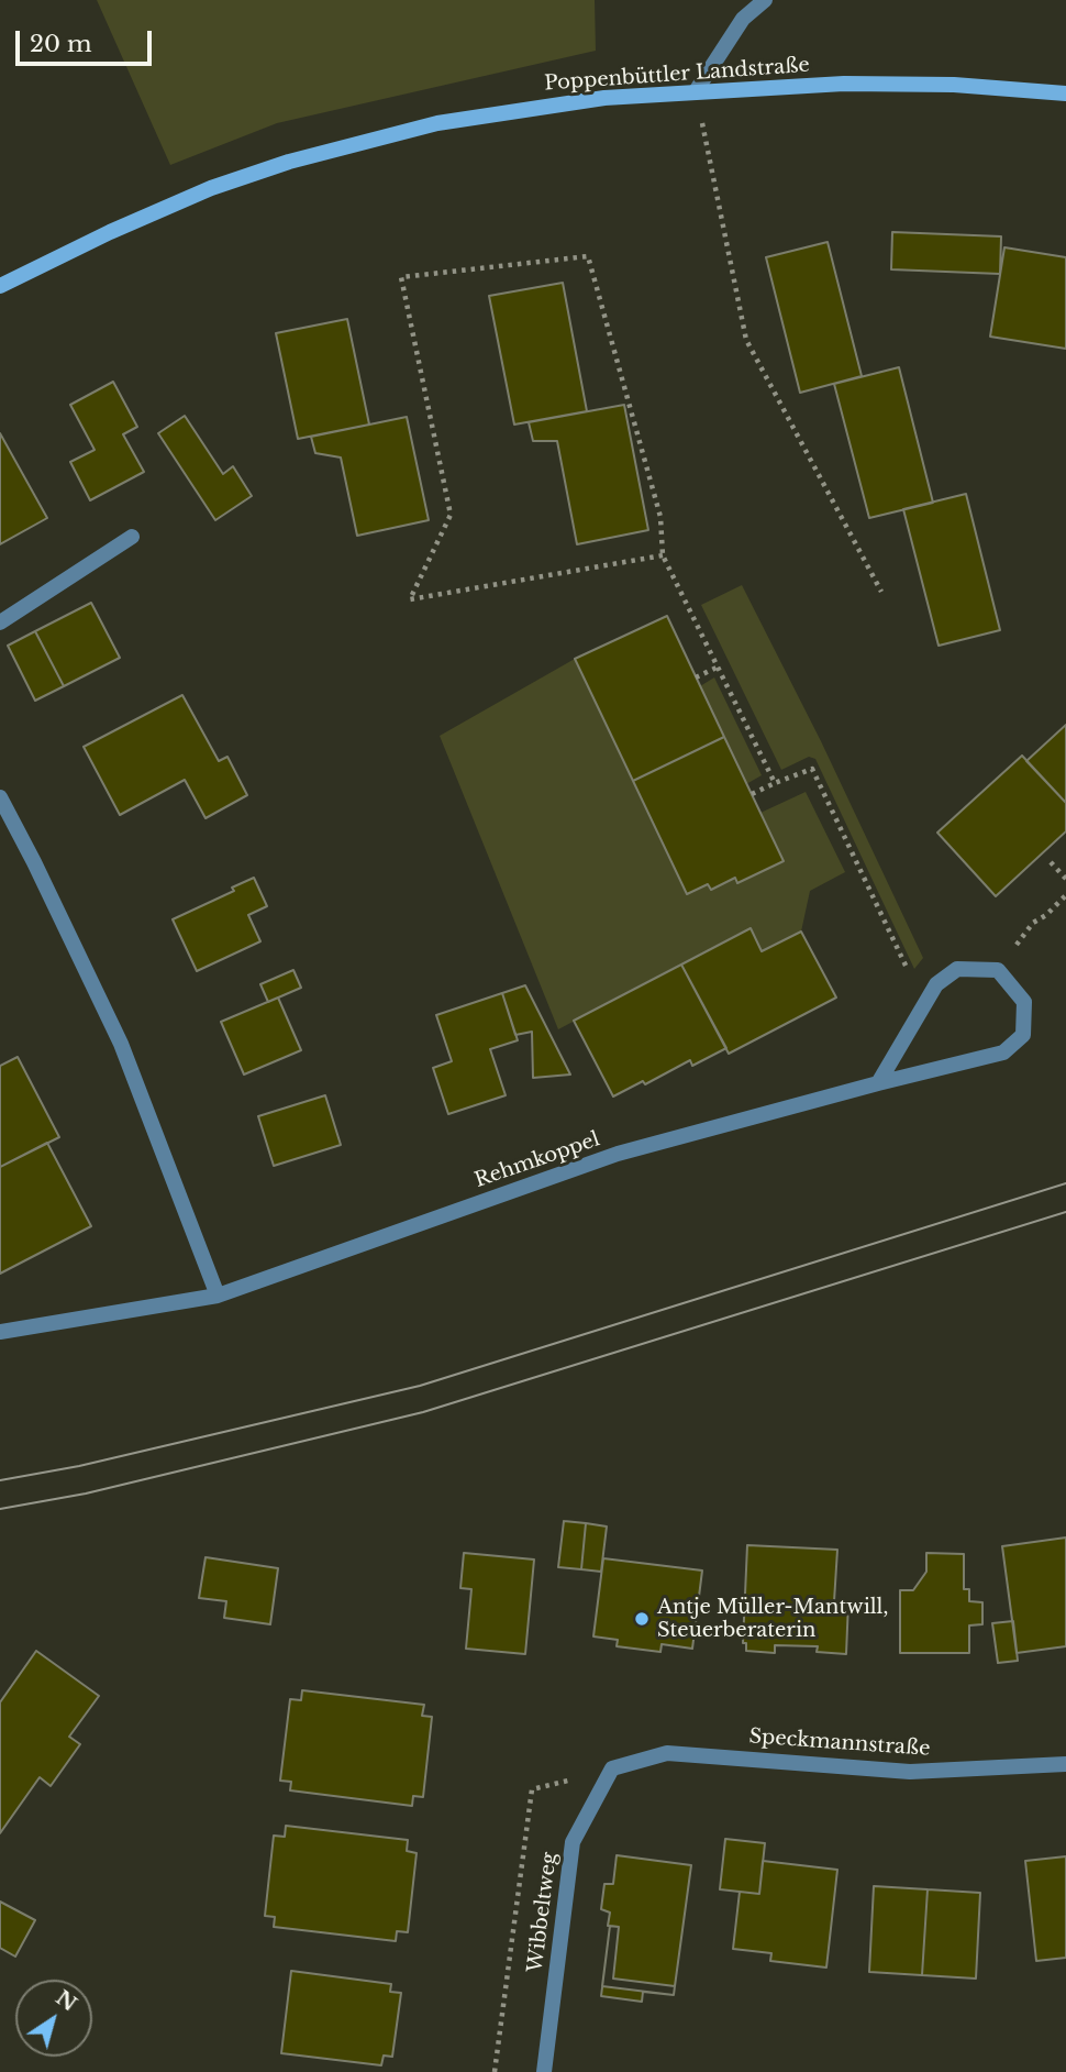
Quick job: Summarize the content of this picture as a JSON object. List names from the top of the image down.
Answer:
{
  "streets": {
    "main road": ["Poppenbüttler Landstraße"],
    "street": ["Rehmkoppel", "Speckmannstraße", "Wibbeltweg"]
  },
  "crossings": [
    ["Speckmannstraße", "Wibbeltweg"]
  ],
  "places": ["Antje Müller-Mantwill, Steuerberaterin"],
  "scale_bar": "20 m",
  "north": "top right"
}
